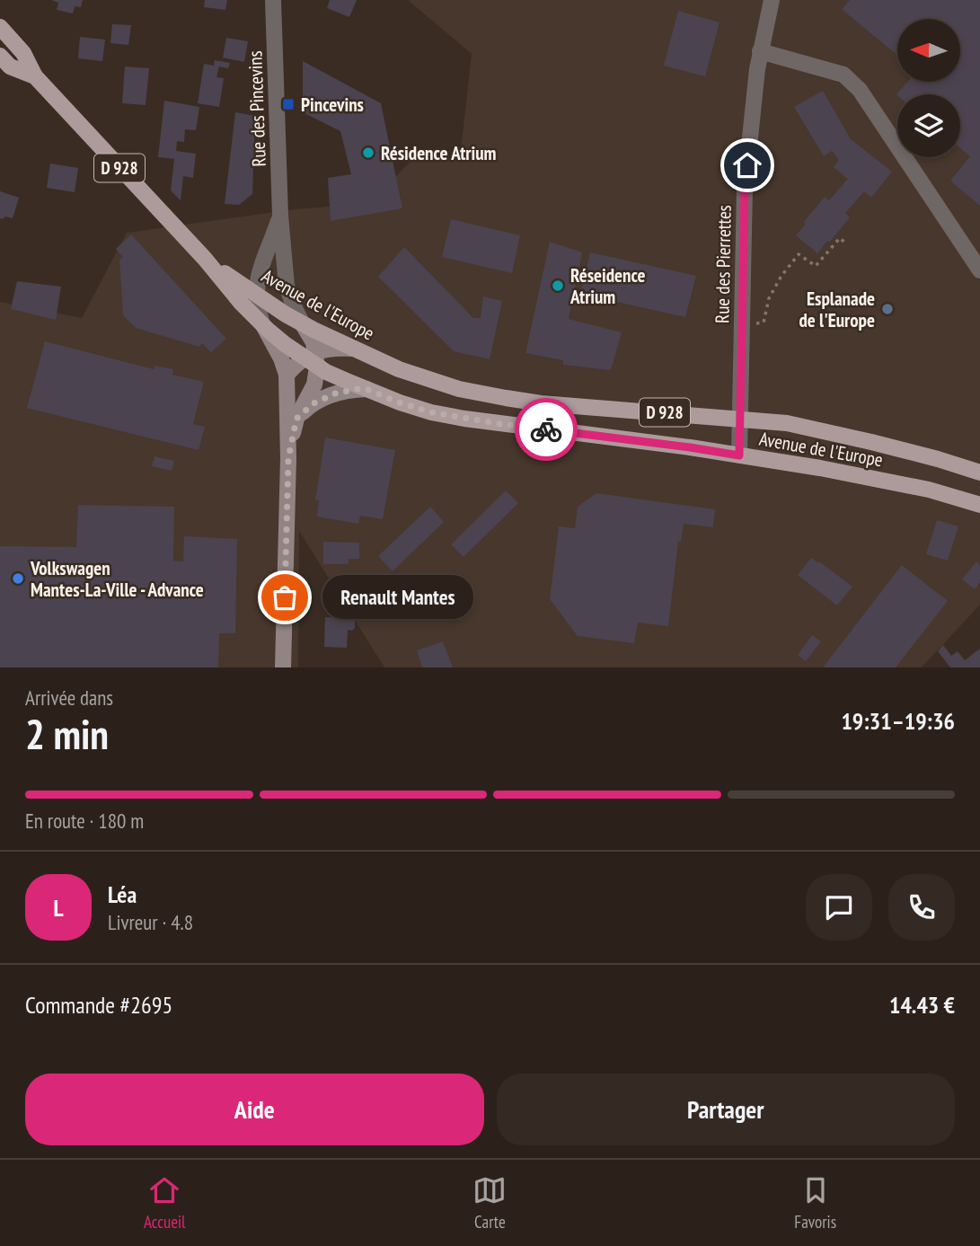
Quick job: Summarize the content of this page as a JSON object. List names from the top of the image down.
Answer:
{
  "streets": {
    "main road": ["D 928", "Avenue de l'Europe"],
    "street": ["Rue des Pincevins", "Rue des Pierrettes"]
  },
  "crossings": [
    ["Rue des Pincevins", "Avenue de l'Europe"],
    ["D 928", "Avenue de l'Europe"],
    ["Rue des Pierrettes", "Avenue de l'Europe"]
  ],
  "places": {
    "transit": ["Pincevins"],
    "other": [
      "Résidence Atrium",
      "Réseidence Atrium",
      "Esplanade de l'Europe",
      "Volkswagen Mantes-La-Ville - Advance",
      "Renault Mantes"
    ]
  },
  "north": "left",
  "page": {
    "bubble": "Renault Mantes",
    "heading": ["2 min", "Arrivée dans", "19:31–19:36"],
    "panel": [
      "Léa",
      "Livreur · 4.8",
      "Commande #2695",
      "14.43 €"
    ],
    "bar": "En route · 180 m",
    "round": "L",
    "buttons": ["Aide", "Partager"],
    "tabs": ["Accueil", "Carte", "Favoris"]
  }
}
